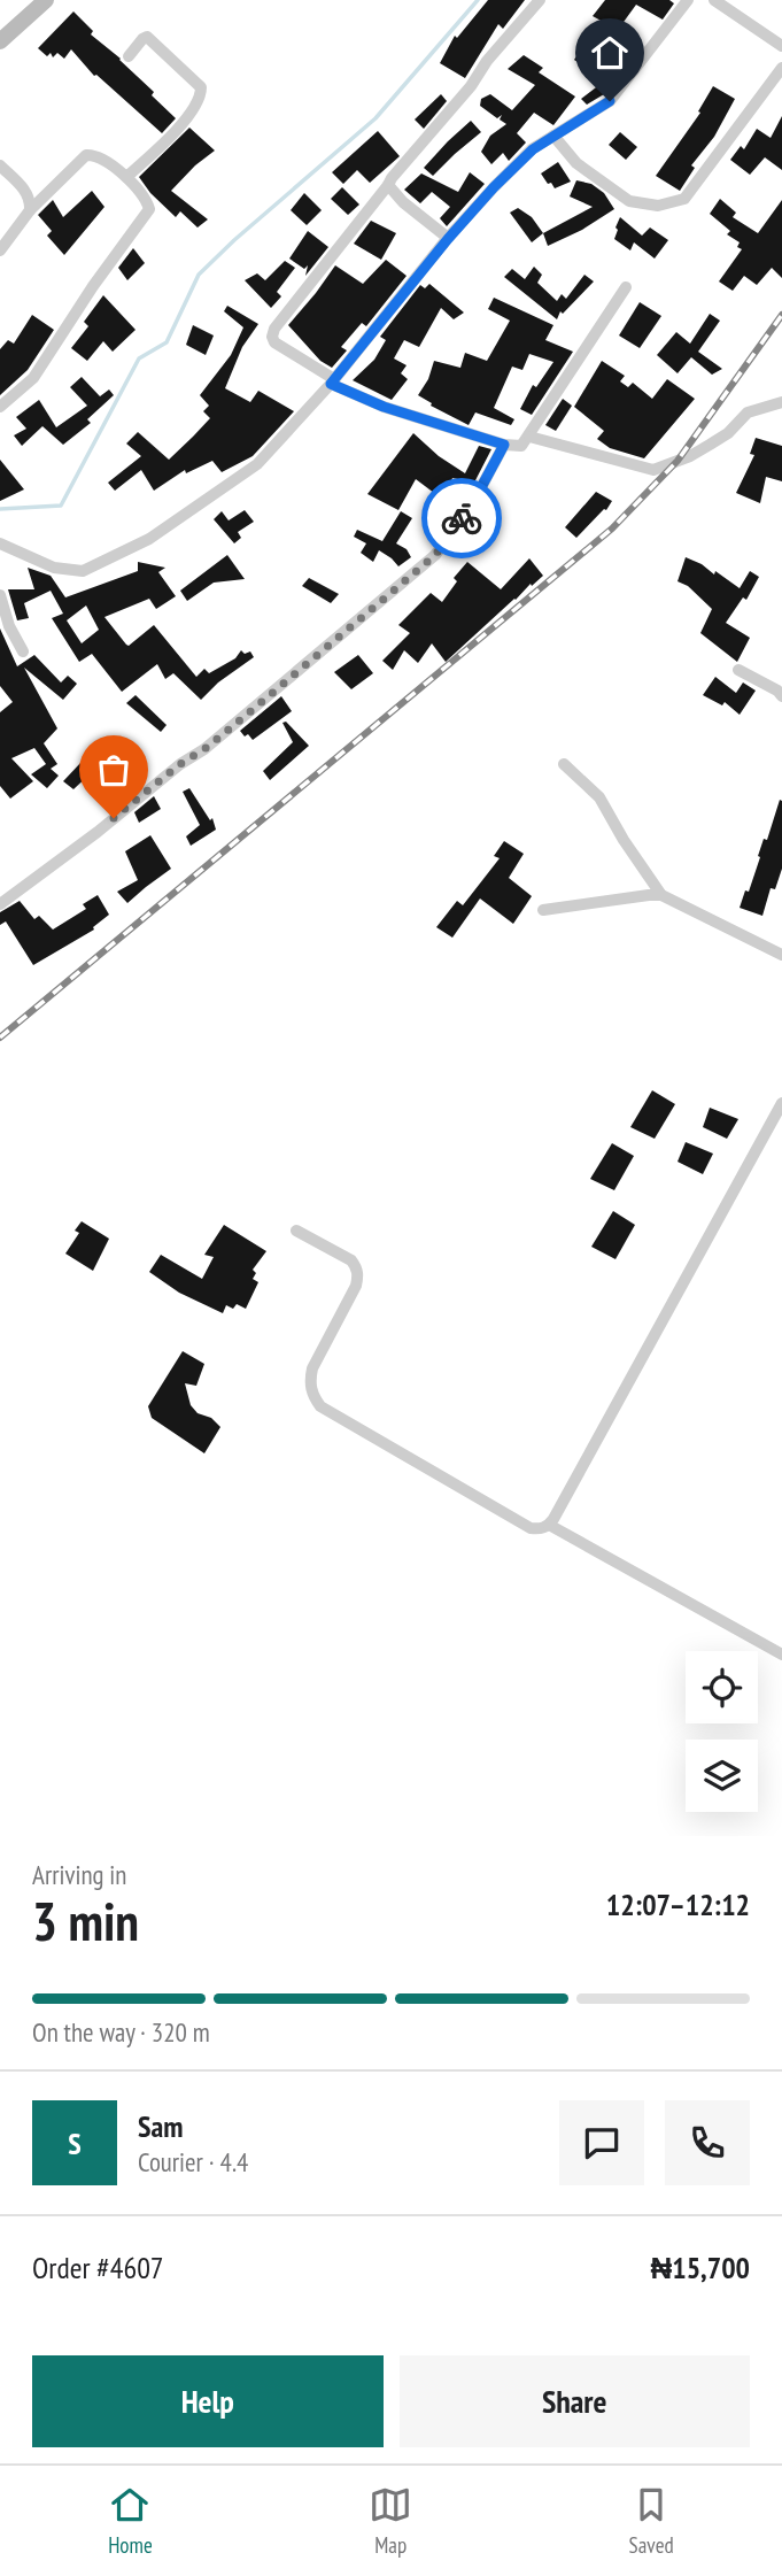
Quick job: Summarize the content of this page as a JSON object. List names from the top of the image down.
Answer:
{
  "page": {
    "heading": ["3 min", "Arriving in", "12:07–12:12"],
    "panel": [
      "Sam",
      "Courier · 4.4",
      "Order #4607",
      "₦15,700"
    ],
    "bar": "On the way · 320 m",
    "round": "S",
    "buttons": ["Help", "Share"],
    "tabs": ["Home", "Map", "Saved"]
  }
}
